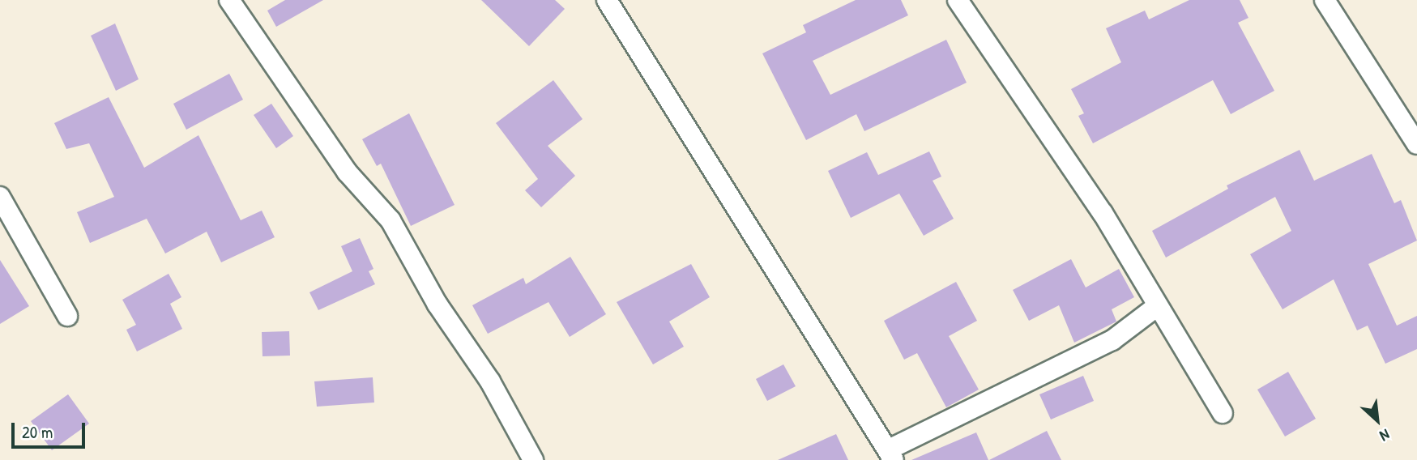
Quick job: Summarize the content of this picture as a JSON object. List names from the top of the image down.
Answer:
{
  "scale_bar": "20 m",
  "north": "bottom right"
}
